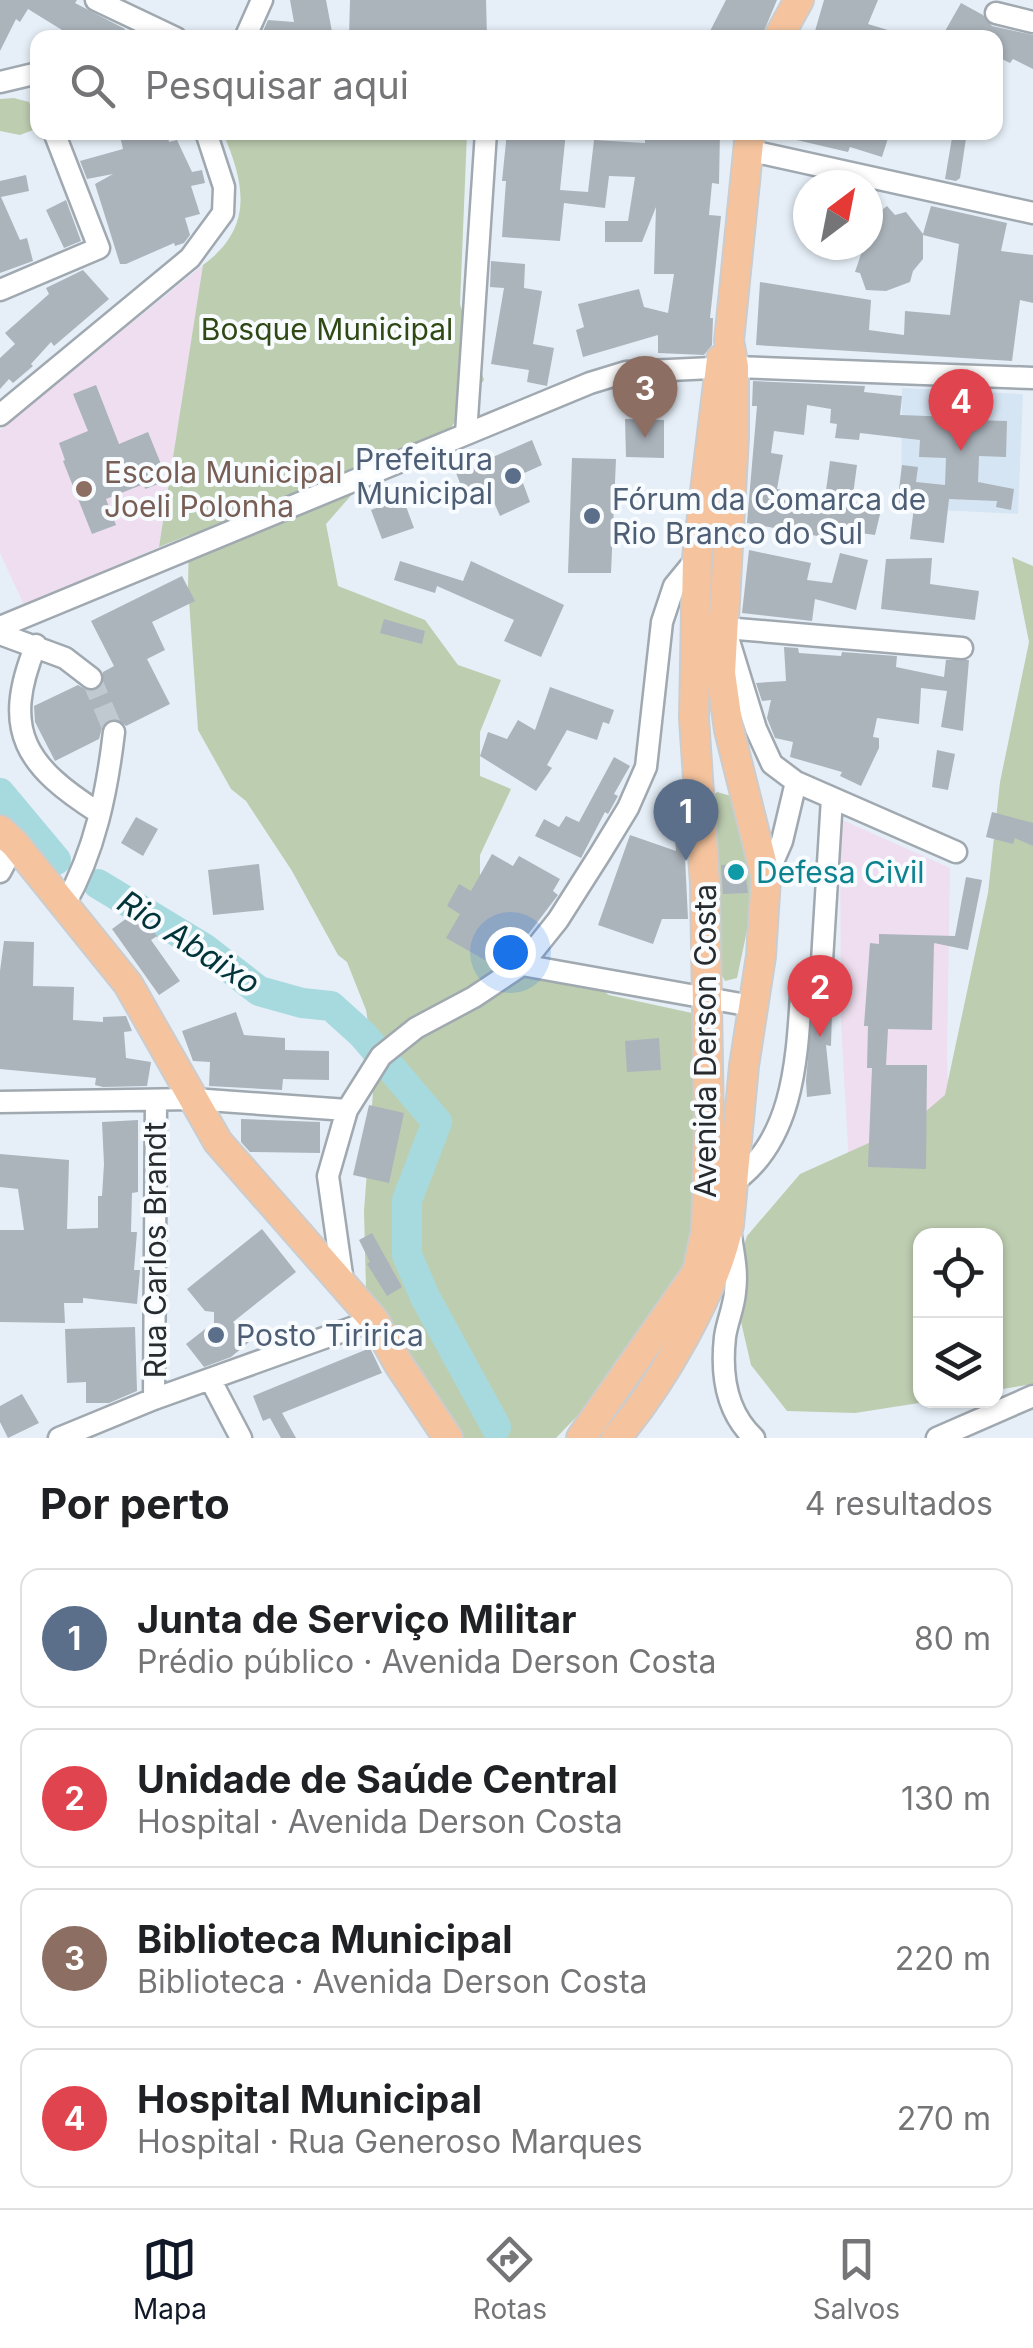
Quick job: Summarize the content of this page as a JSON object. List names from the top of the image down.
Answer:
{
  "streets": {
    "main road": ["Avenida Derson Costa"],
    "street": ["Rua Carlos Brandt"]
  },
  "water": ["Rio Abaixo"],
  "parks": ["Bosque Municipal"],
  "places": [
    "Prefeitura Municipal",
    "Escola Municipal Joeli Polonha",
    "Fórum da Comarca de Rio Branco do Sul",
    "Defesa Civil",
    "Posto Tiririca"
  ],
  "north": "top right",
  "page": {
    "search": "Pesquisar aqui",
    "pins": [
      "3",
      "4",
      "1",
      "2"
    ],
    "heading": ["Por perto", "4 resultados"],
    "list": [
      {
        "mark": "1",
        "name": "Junta de Serviço Militar",
        "note": "Prédio público · Avenida Derson Costa",
        "value": "80 m"
      },
      {
        "mark": "2",
        "name": "Unidade de Saúde Central",
        "note": "Hospital · Avenida Derson Costa",
        "value": "130 m"
      },
      {
        "mark": "3",
        "name": "Biblioteca Municipal",
        "note": "Biblioteca · Avenida Derson Costa",
        "value": "220 m"
      },
      {
        "mark": "4",
        "name": "Hospital Municipal",
        "note": "Hospital · Rua Generoso Marques",
        "value": "270 m"
      }
    ],
    "nav": ["Mapa", "Rotas", "Salvos"]
  }
}
